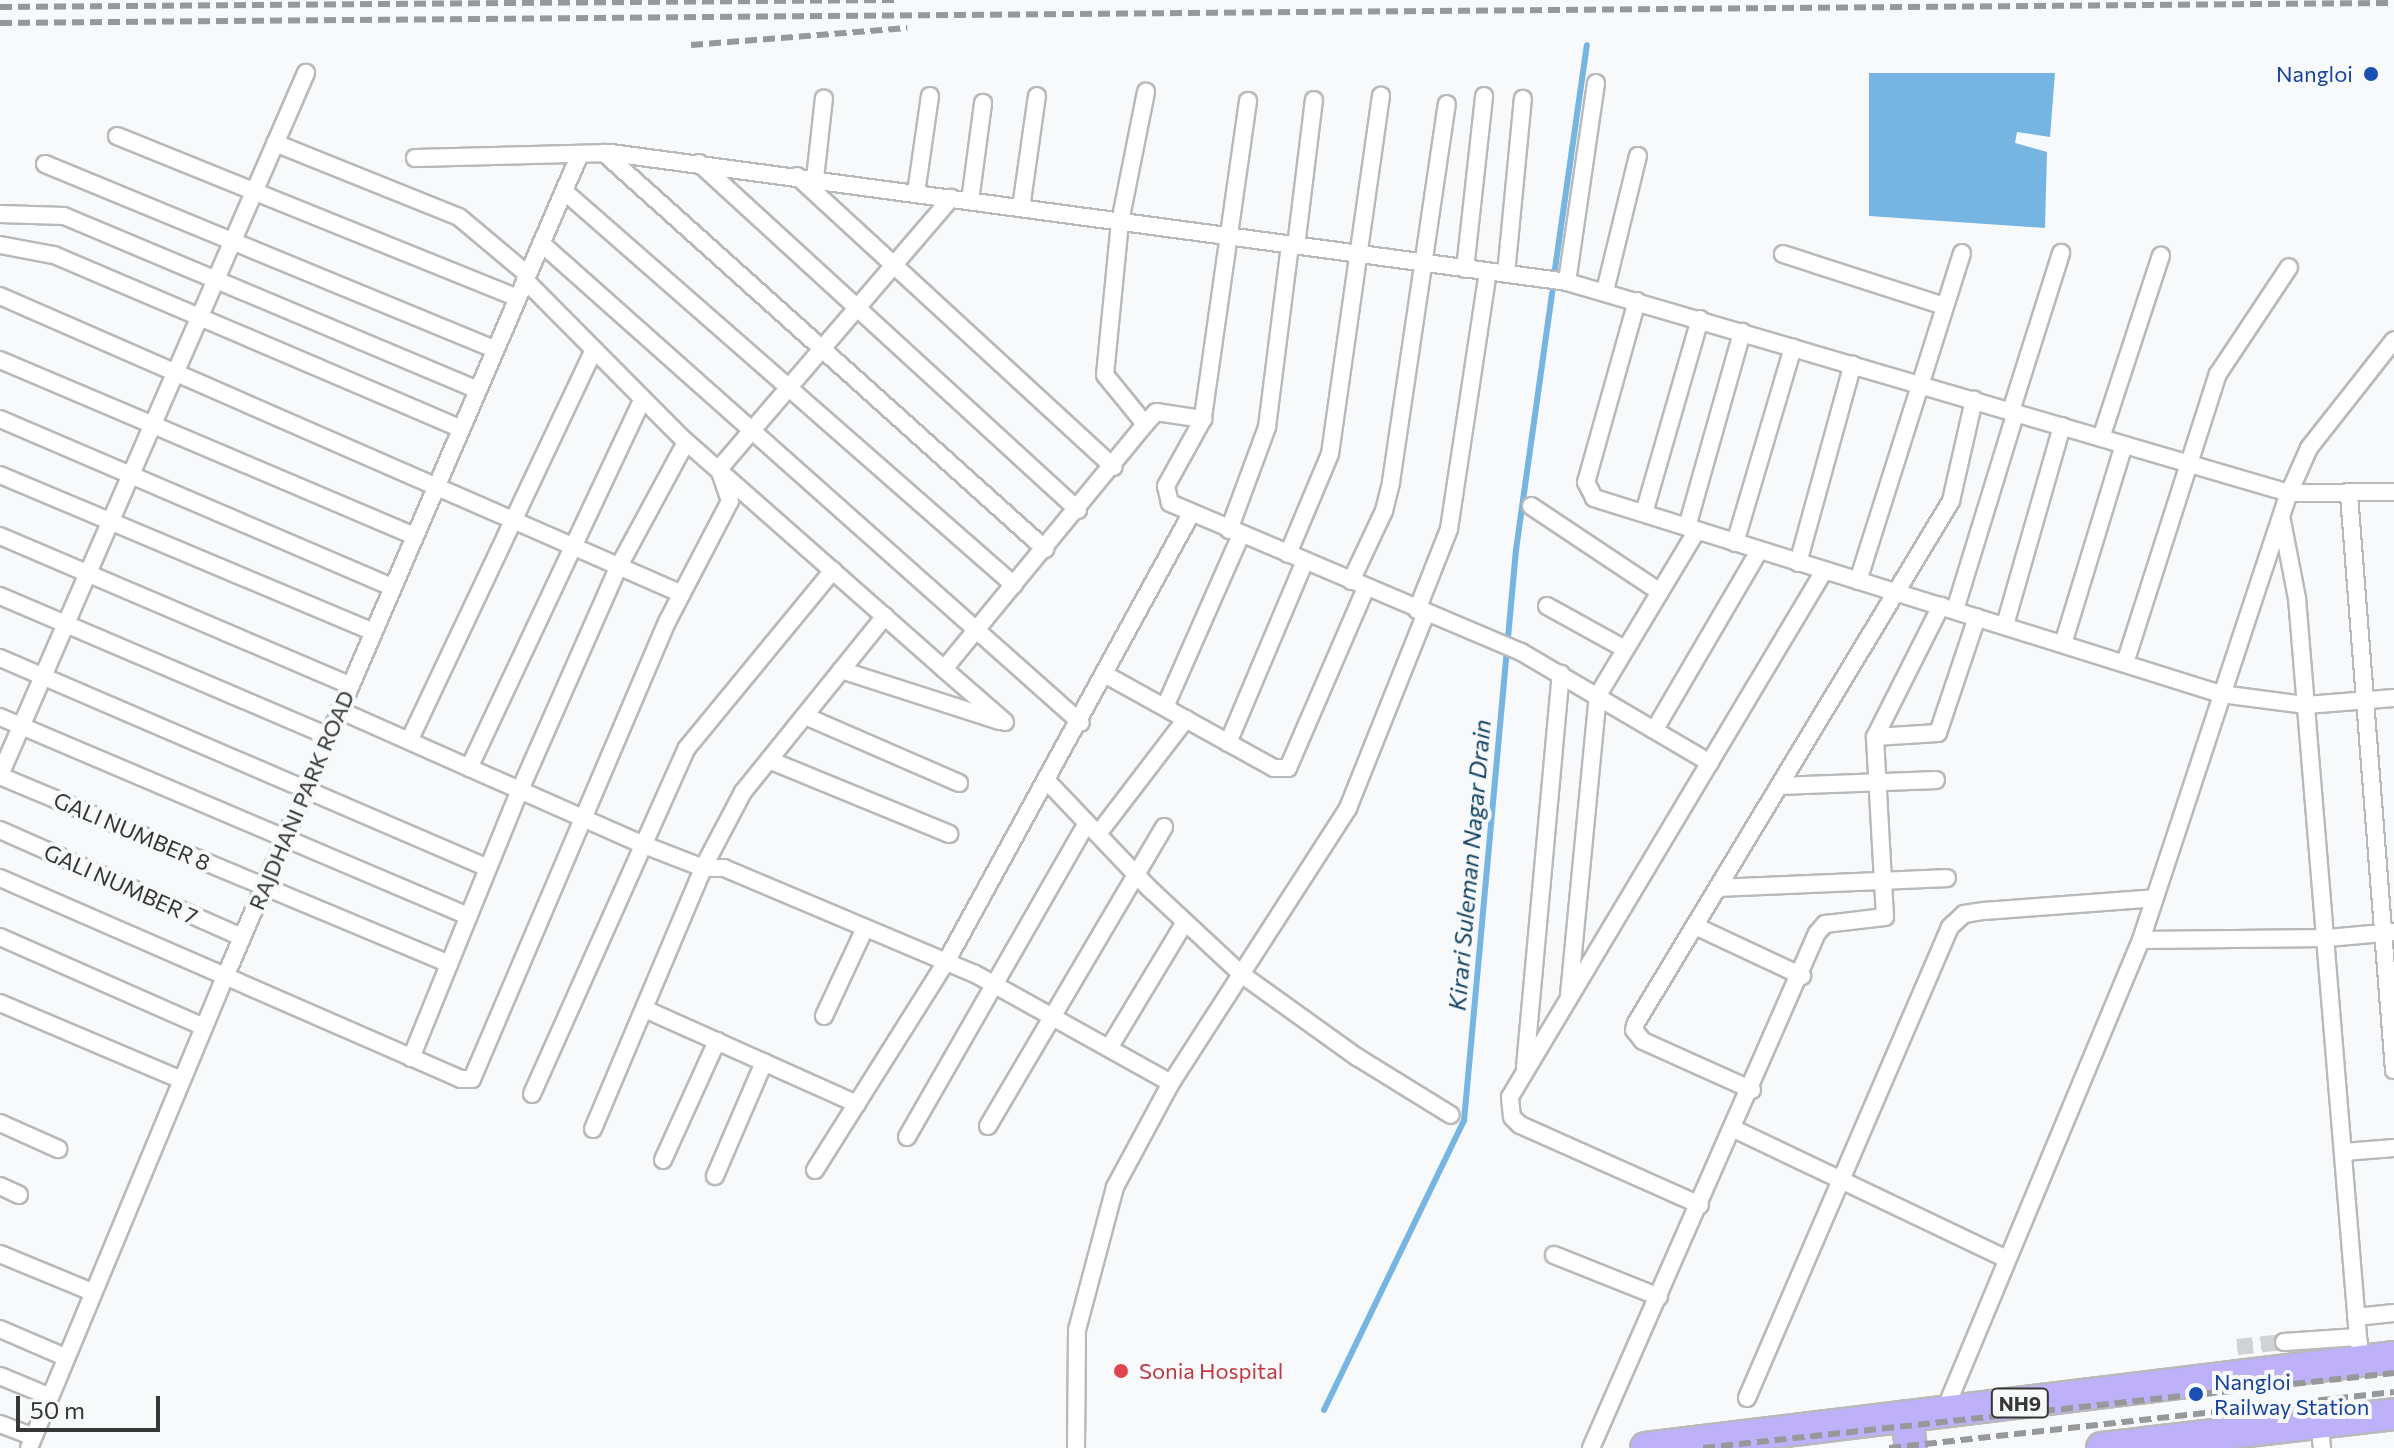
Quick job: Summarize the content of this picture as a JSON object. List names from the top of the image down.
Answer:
{
  "streets": {
    "highway": ["NH9"],
    "street": ["RAJDHANI PARK ROAD", "GALI NUMBER 8", "GALI NUMBER 7"]
  },
  "crossings": [
    ["RAJDHANI PARK ROAD", "GALI NUMBER 8"],
    ["RAJDHANI PARK ROAD", "GALI NUMBER 7"]
  ],
  "water": ["Kirari Suleman Nagar Drain"],
  "places": ["Nangloi", "Sonia Hospital", "Nangloi Railway Station"],
  "scale_bar": "50 m"
}
